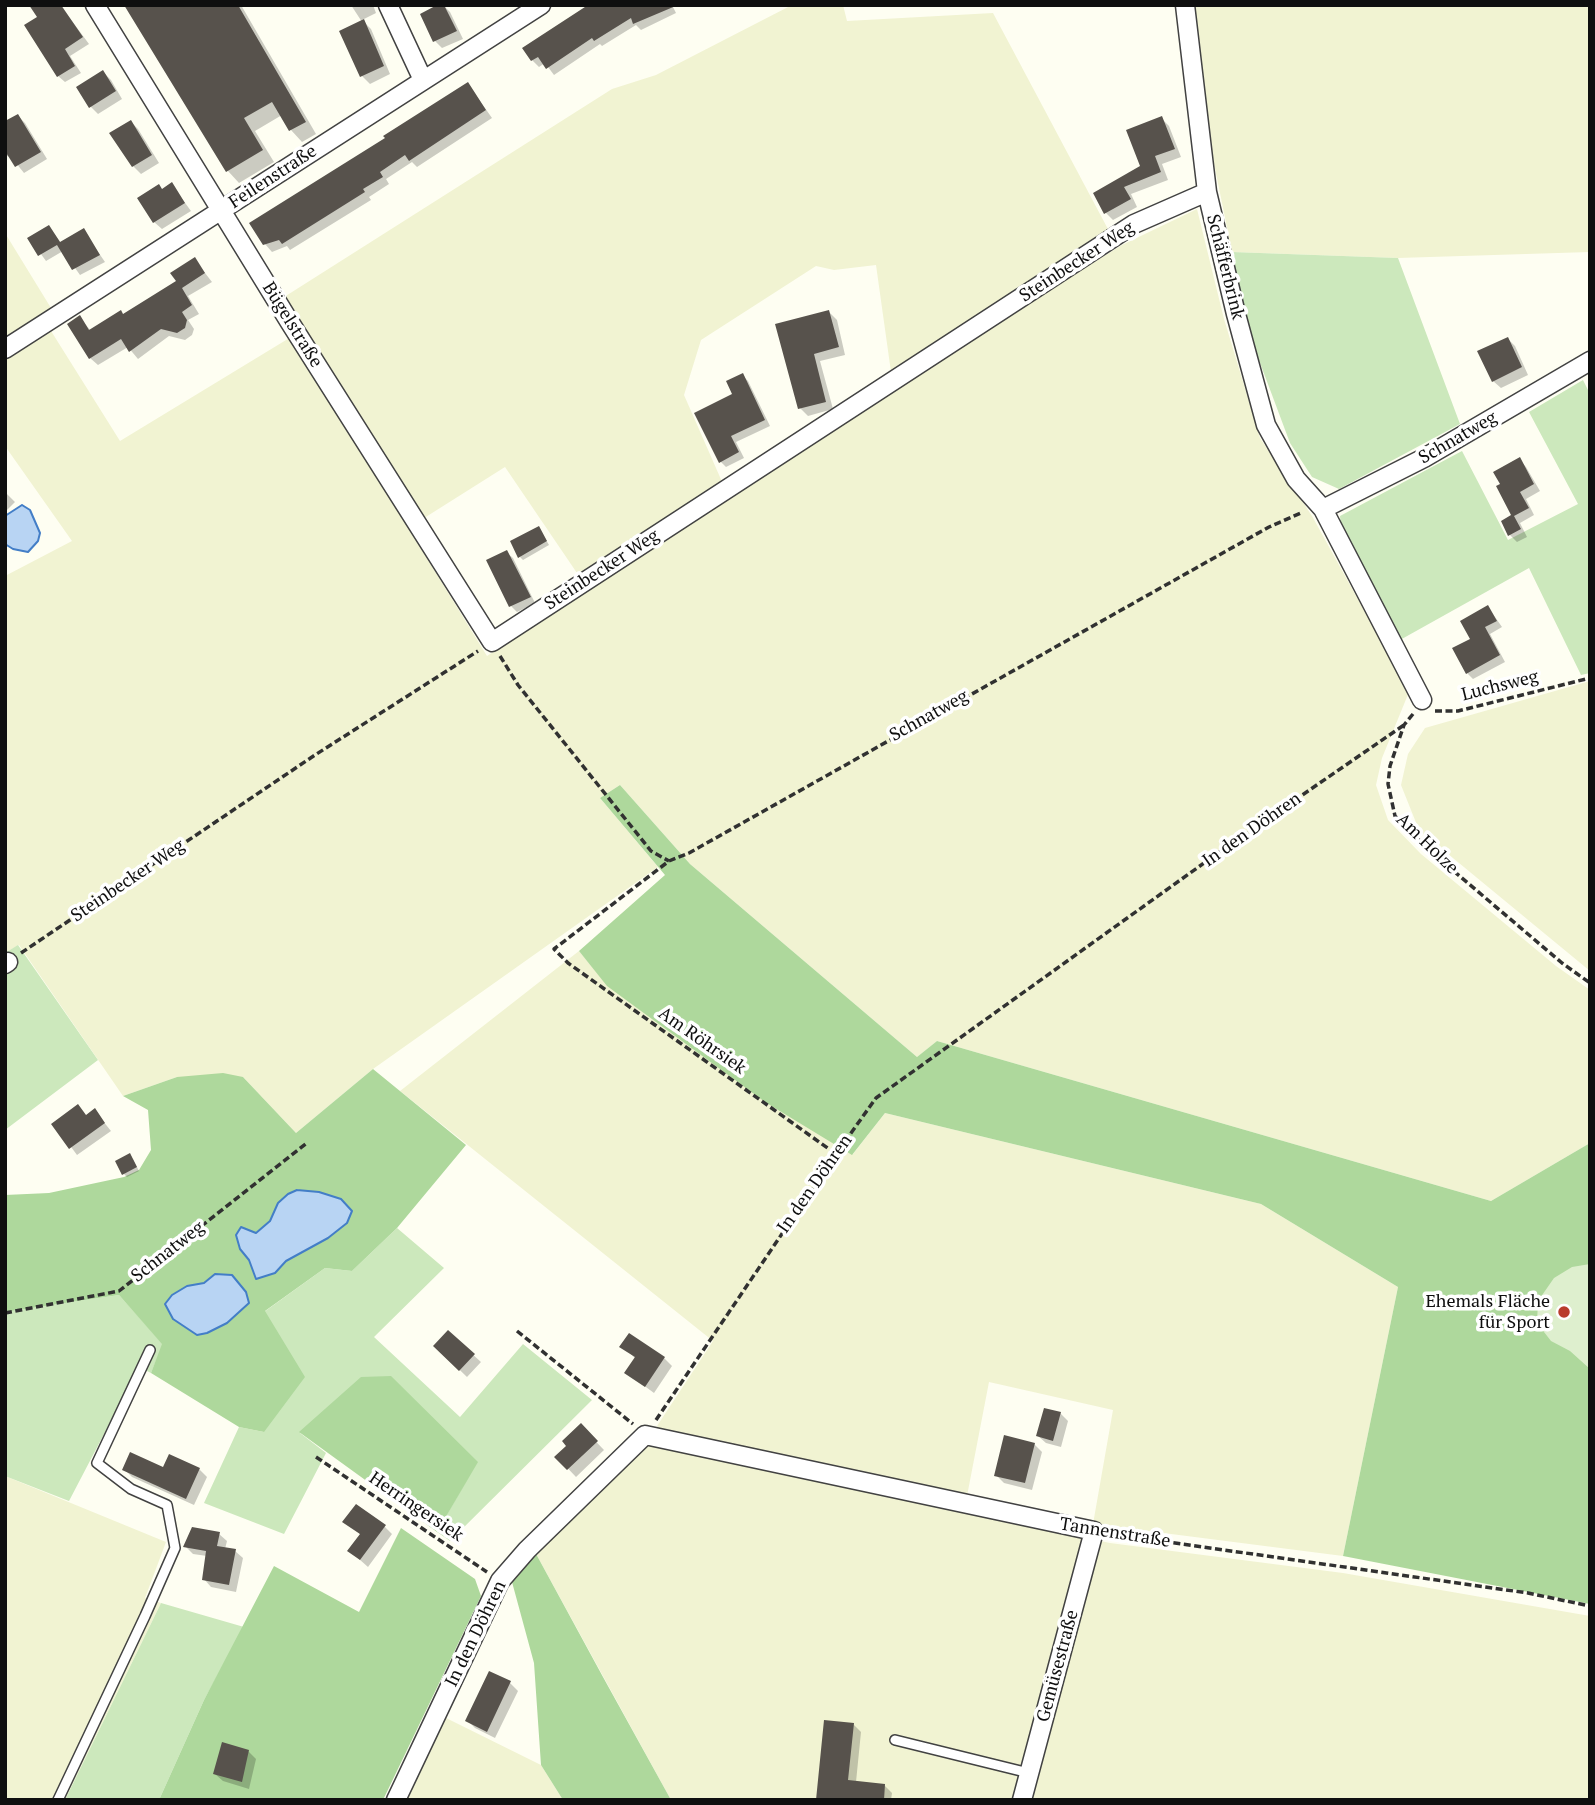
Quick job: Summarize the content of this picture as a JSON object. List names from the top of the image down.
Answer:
{
  "streets": {
    "street": [
      "Feilenstraße",
      "Steinbecker Weg",
      "Schäfferbrink",
      "Bügelstraße",
      "Schnatweg",
      "In den Döhren",
      "Tannenstraße",
      "Gemüsestraße"
    ],
    "path": [
      "Luchsweg",
      "Am Holze",
      "Am Röhrsiek",
      "Herringersiek"
    ]
  },
  "crossings": [
    ["Feilenstraße", "Bügelstraße"],
    ["Steinbecker Weg", "Schäfferbrink"],
    ["Steinbecker Weg", "Bügelstraße"],
    ["Schäfferbrink", "Schnatweg"],
    ["Schnatweg", "Am Röhrsiek"],
    ["Luchsweg", "Am Holze"],
    ["In den Döhren", "Am Holze"],
    ["In den Döhren", "Am Röhrsiek"],
    ["In den Döhren", "Herringersiek"],
    ["In den Döhren", "Tannenstraße"],
    ["Tannenstraße", "Gemüsestraße"]
  ],
  "places": ["Ehemals Fläche für Sport"]
}
